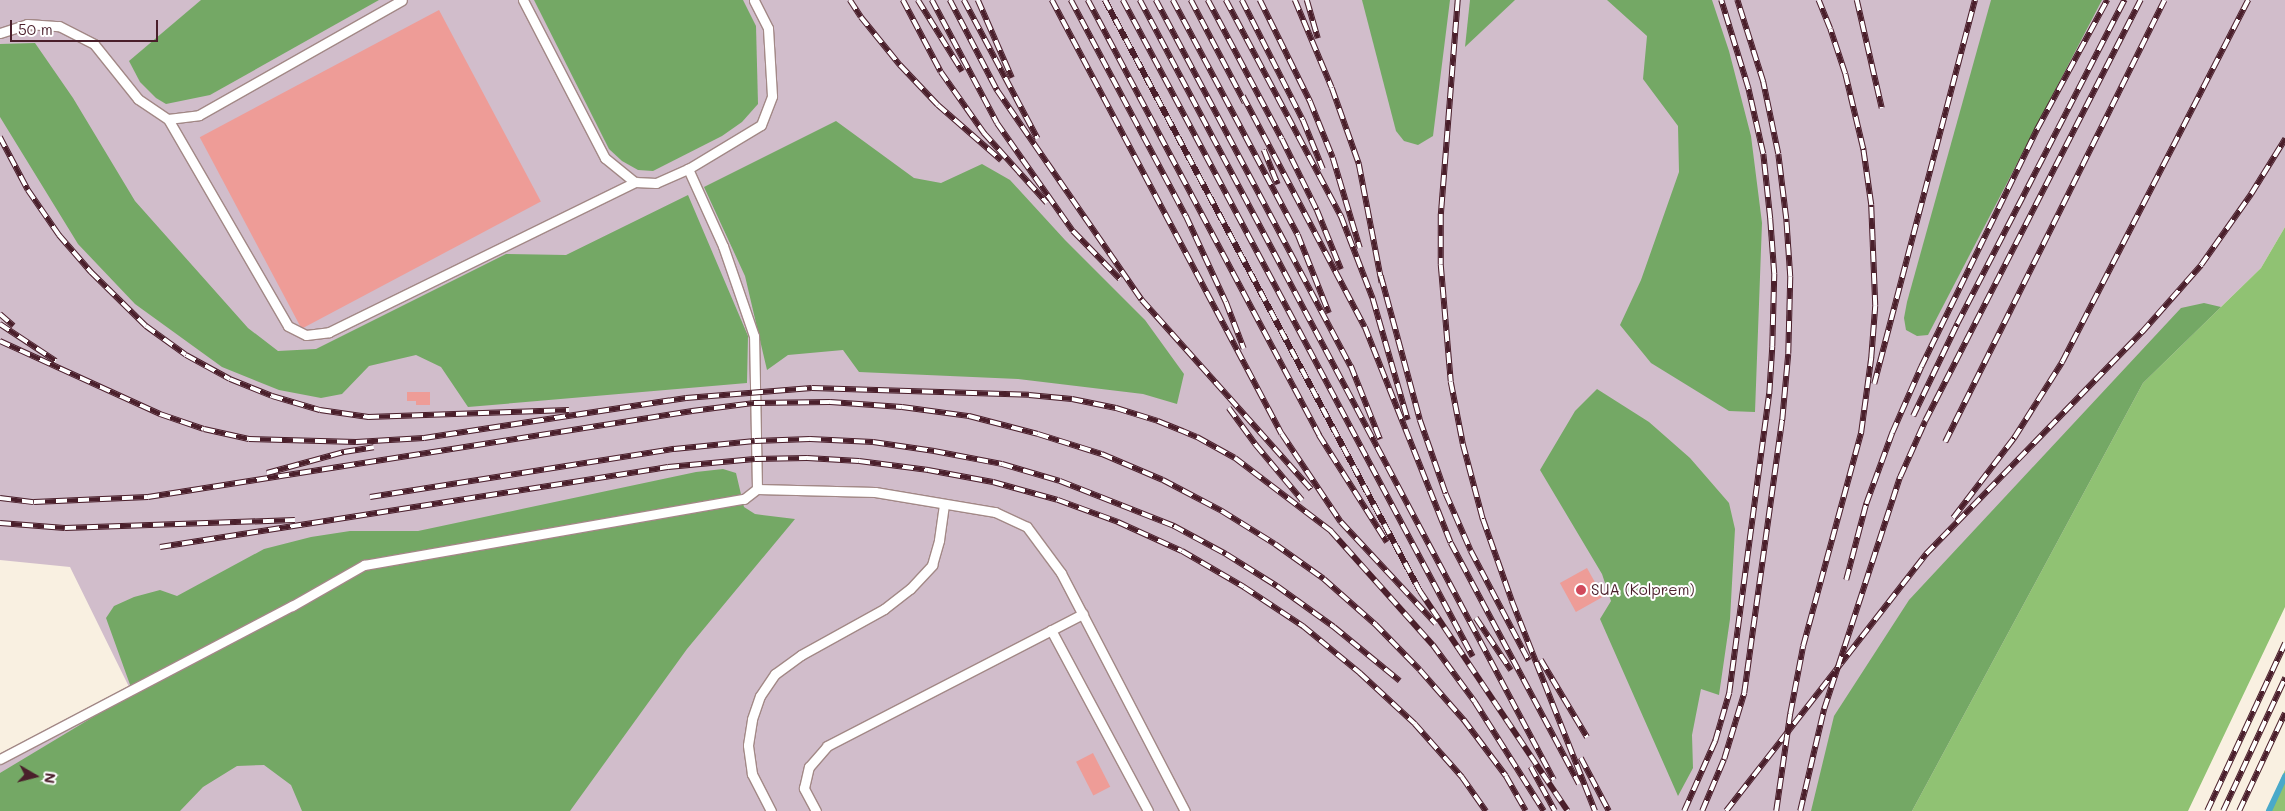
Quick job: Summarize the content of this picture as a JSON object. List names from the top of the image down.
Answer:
{
  "places": ["SUA (Kolprem)"],
  "scale_bar": "50 m",
  "north": "right"
}
